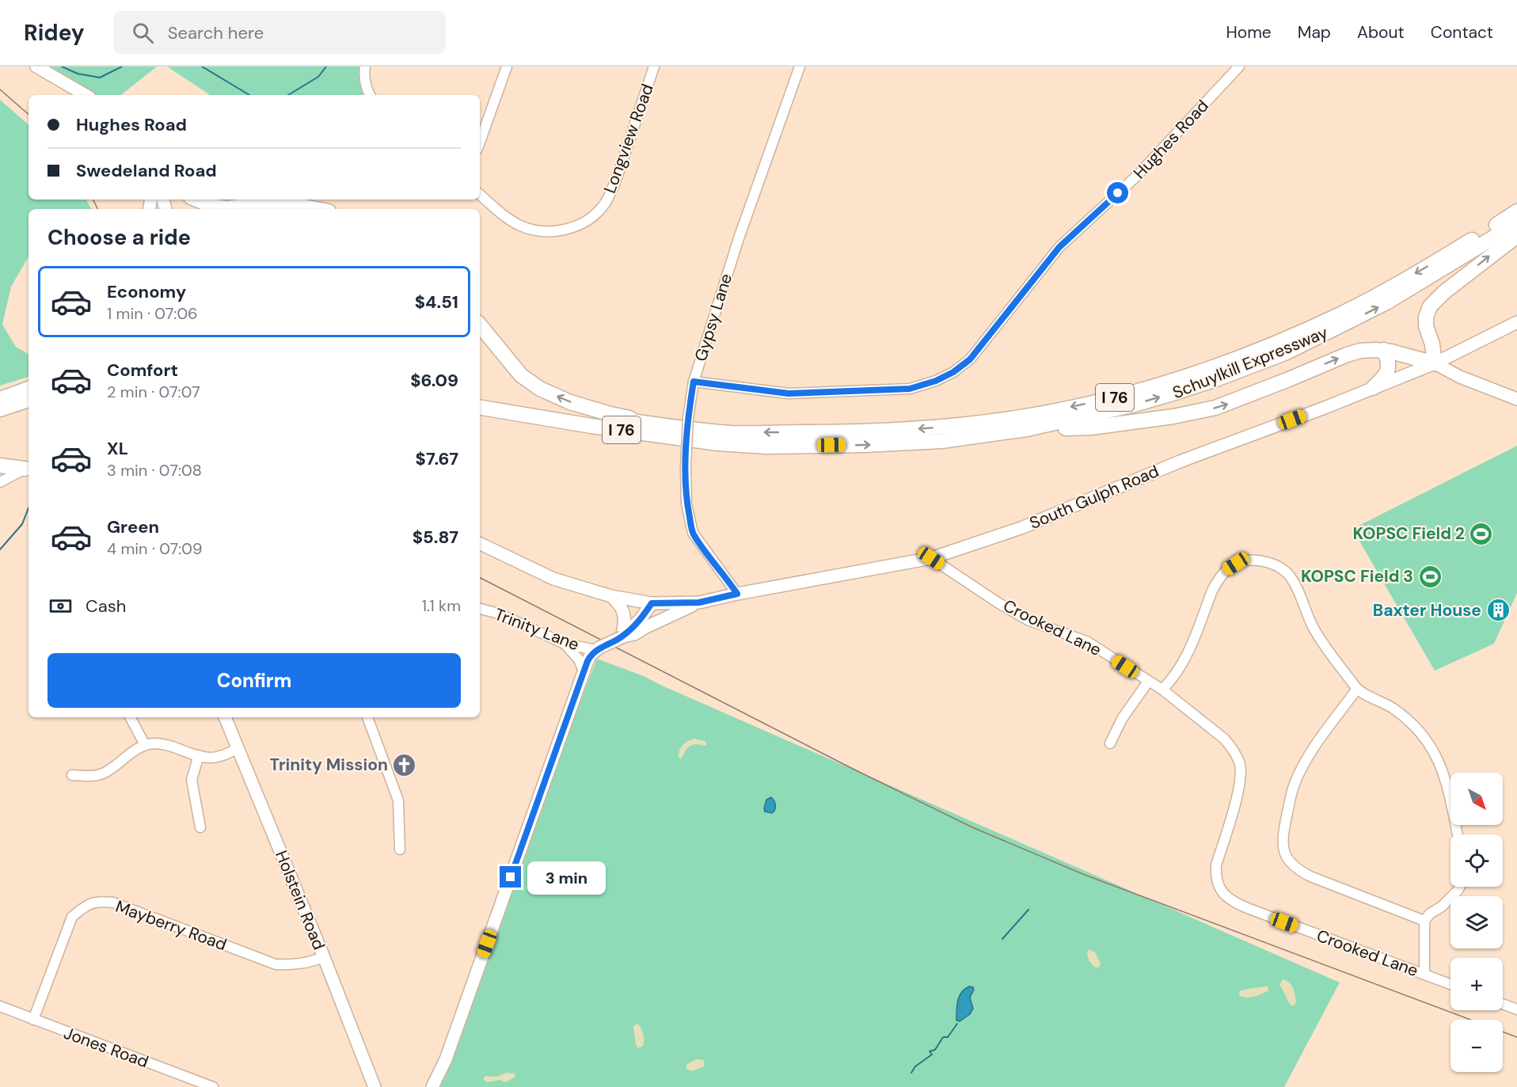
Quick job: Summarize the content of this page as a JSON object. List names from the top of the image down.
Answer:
{
  "streets": {
    "highway": ["Schuylkill Expressway", "I 76"],
    "main road": ["South Gulph Road", "Holstein Road"],
    "street": [
      "Longview Road",
      "Hughes Road",
      "Gypsy Lane",
      "Crooked Lane",
      "Trinity Lane",
      "Mayberry Road",
      "Jones Road"
    ]
  },
  "crossings": [
    ["Hughes Road", "Gypsy Lane"],
    ["Gypsy Lane", "South Gulph Road"],
    ["South Gulph Road", "Crooked Lane"],
    ["Holstein Road", "Mayberry Road"],
    ["Mayberry Road", "Jones Road"]
  ],
  "places": {
    "sports": ["KOPSC Field 2", "KOPSC Field 3"],
    "building": ["Baxter House"],
    "church": ["Trinity Mission"]
  },
  "north": "bottom right",
  "page": {
    "header": "Ridey",
    "search": "Search here",
    "nav": [
      "Home",
      "Map",
      "About",
      "Contact"
    ],
    "banner": ["Hughes Road", "Swedeland Road"],
    "heading": "Choose a ride",
    "list": [
      {
        "name": "Economy",
        "note": "1 min · 07:06",
        "value": "$4.51"
      },
      {
        "name": "Comfort",
        "note": "2 min · 07:07",
        "value": "$6.09"
      },
      {
        "name": "XL",
        "note": "3 min · 07:08",
        "value": "$7.67"
      },
      {
        "name": "Green",
        "note": "4 min · 07:09",
        "value": "$5.87"
      }
    ],
    "pay": ["Cash", "1.1 km"],
    "buttons": "Confirm",
    "map_buttons": ["+", "−"],
    "bubble": "3 min"
  }
}
